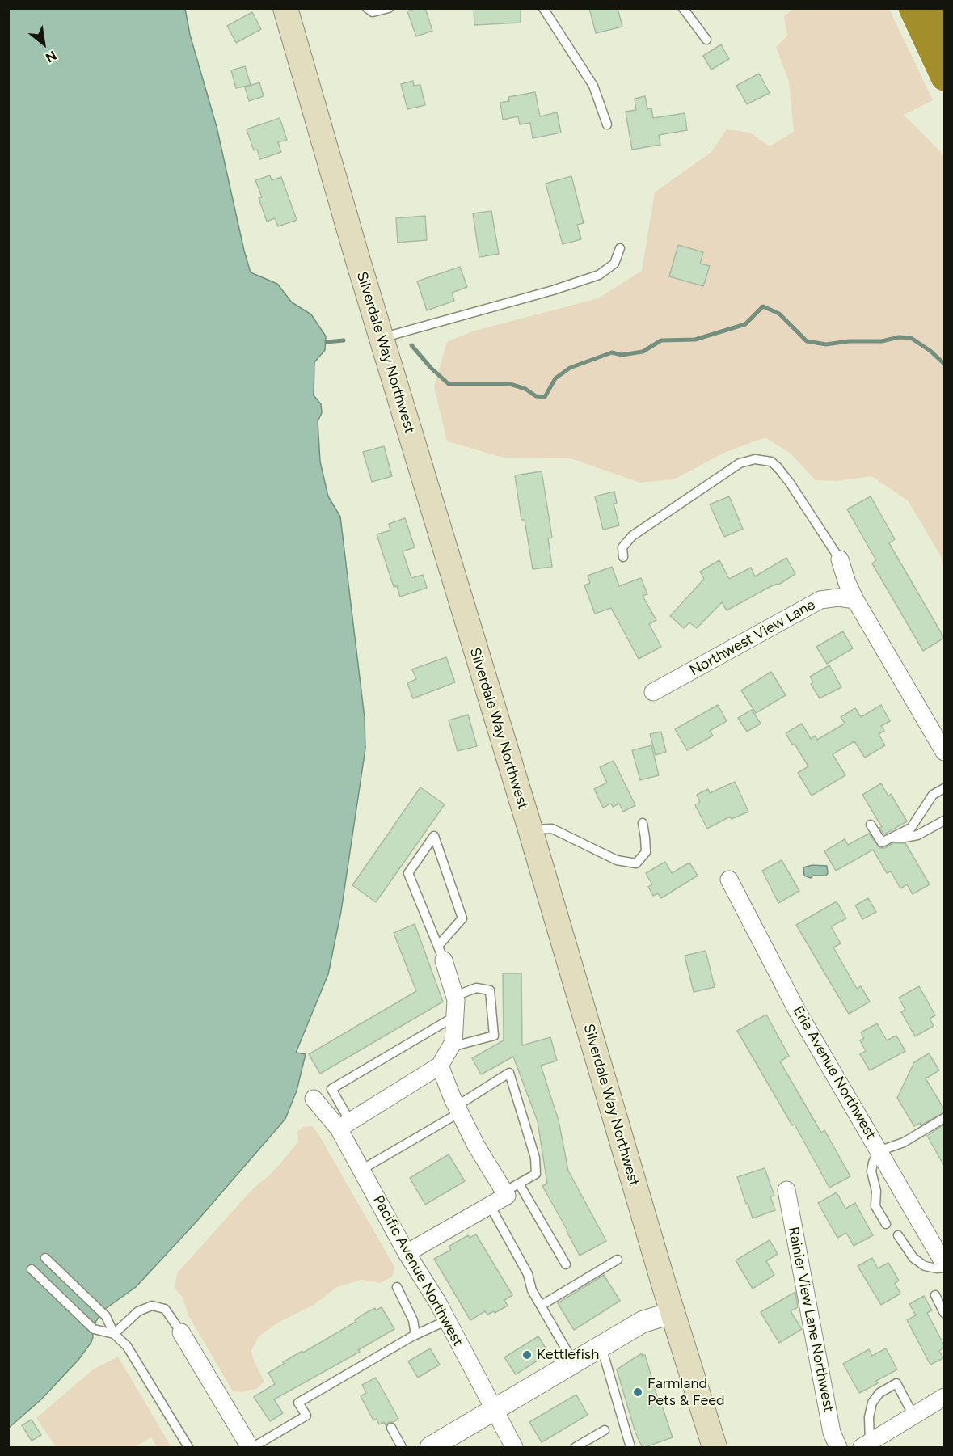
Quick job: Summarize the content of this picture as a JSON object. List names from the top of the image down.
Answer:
{
  "streets": {
    "main road": ["Silverdale Way Northwest"],
    "street": [
      "Northwest View Lane",
      "Erie Avenue Northwest",
      "Pacific Avenue Northwest",
      "Rainier View Lane Northwest"
    ]
  },
  "places": ["Kettlefish", "Farmland Pets & Feed"],
  "north": "bottom right"
}
